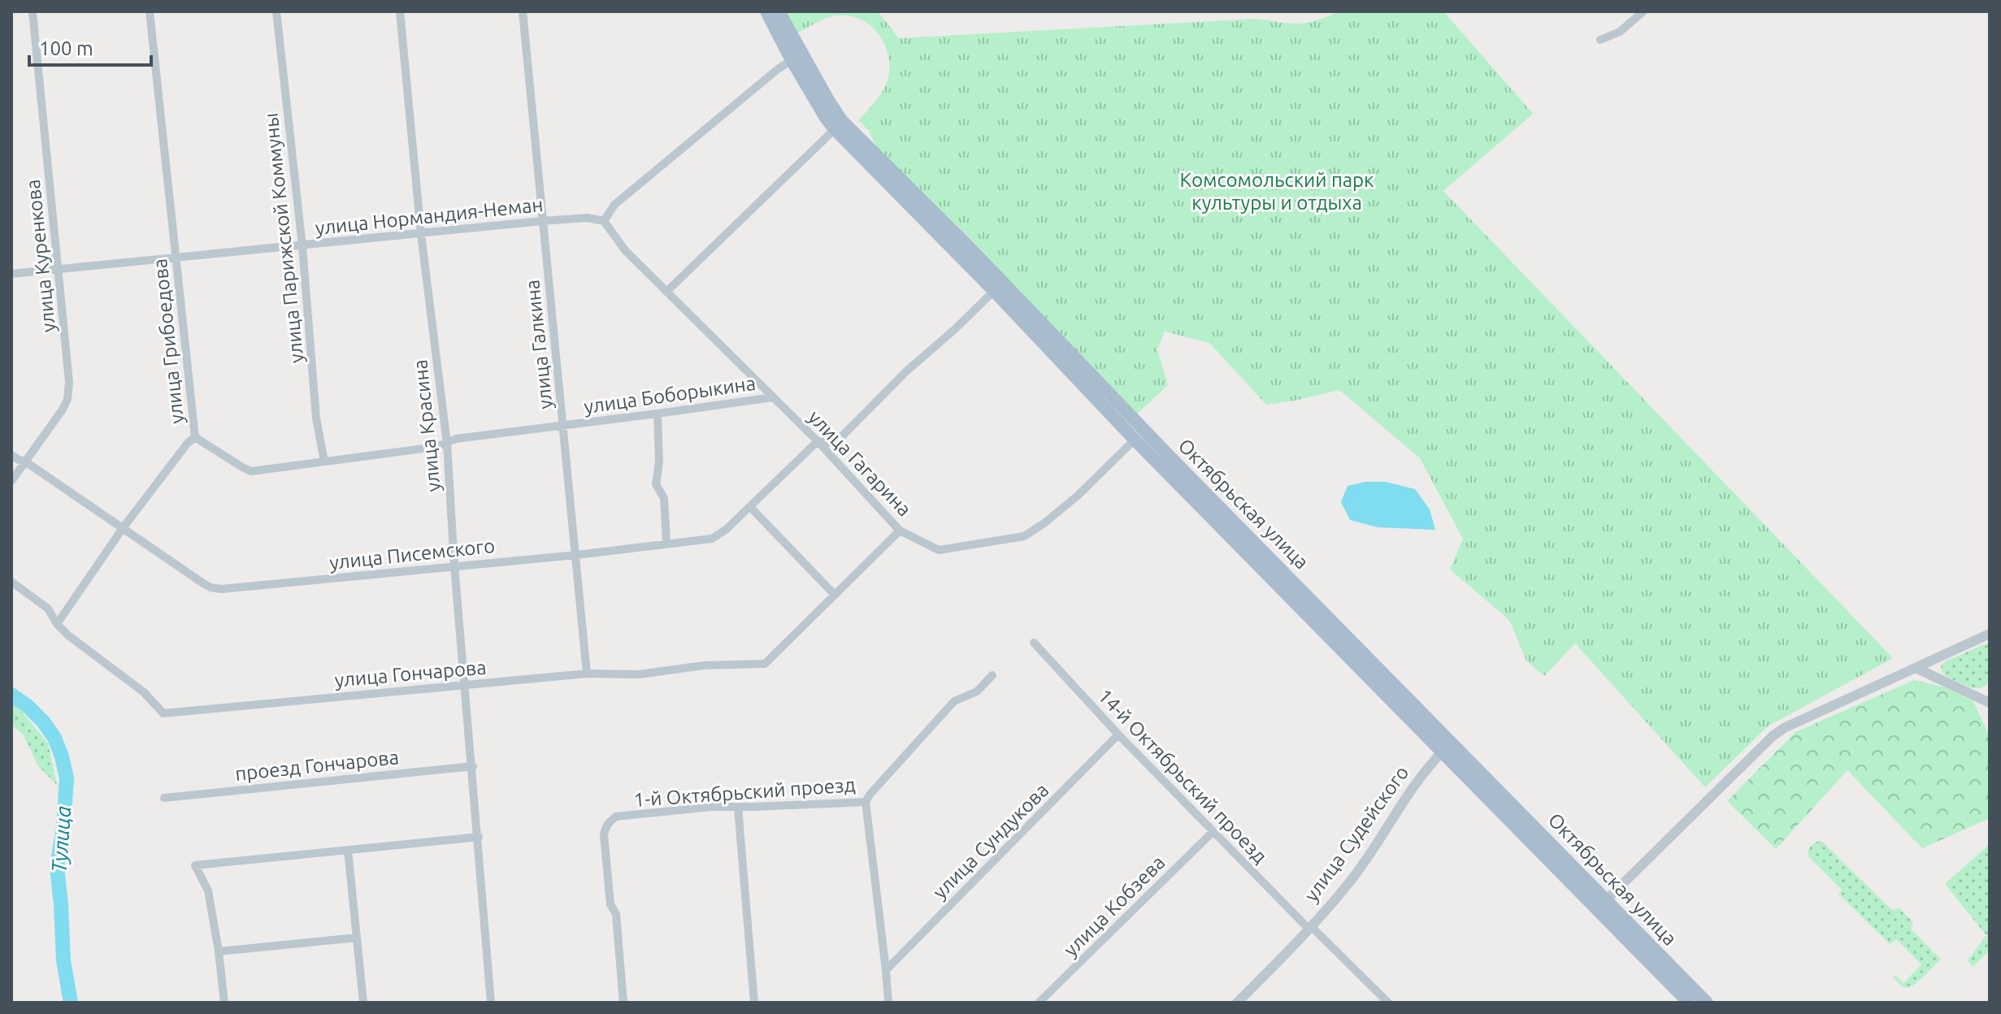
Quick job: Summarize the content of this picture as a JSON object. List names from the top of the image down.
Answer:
{
  "streets": {
    "main road": ["Октябрьская улица"],
    "street": [
      "улица Нормандия-Неман",
      "улица Парижской Коммуны",
      "улица Куренкова",
      "улица Грибоедова",
      "улица Галкина",
      "улица Боборыкина",
      "улица Красина",
      "улица Гагарина",
      "улица Писемского",
      "улица Гончарова",
      "проезд Гончарова",
      "14-й Октябрьский проезд",
      "1-й Октябрьский проезд",
      "улица Судейского",
      "улица Сундукова",
      "улица Кобзева"
    ]
  },
  "crossings": [
    ["улица Нормандия-Неман", "улица Парижской Коммуны"],
    ["улица Нормандия-Неман", "улица Куренкова"],
    ["улица Нормандия-Неман", "улица Грибоедова"],
    ["улица Нормандия-Неман", "улица Галкина"],
    ["улица Нормандия-Неман", "улица Красина"],
    ["улица Нормандия-Неман", "улица Гагарина"],
    ["улица Парижской Коммуны", "улица Боборыкина"],
    ["улица Куренкова", "улица Писемского"],
    ["улица Грибоедова", "улица Боборыкина"],
    ["улица Грибоедова", "улица Писемского"],
    ["улица Грибоедова", "улица Гончарова"],
    ["улица Галкина", "улица Боборыкина"],
    ["улица Галкина", "улица Писемского"],
    ["улица Галкина", "улица Гончарова"],
    ["улица Боборыкина", "улица Красина"],
    ["улица Боборыкина", "улица Гагарина"],
    ["улица Красина", "улица Писемского"],
    ["улица Красина", "улица Гончарова"],
    ["улица Красина", "проезд Гончарова"],
    ["улица Гагарина", "Октябрьская улица"],
    ["улица Гагарина", "улица Писемского"],
    ["улица Гагарина", "улица Гончарова"],
    ["Октябрьская улица", "улица Судейского"],
    ["14-й Октябрьский проезд", "улица Судейского"],
    ["14-й Октябрьский проезд", "улица Сундукова"],
    ["14-й Октябрьский проезд", "улица Кобзева"]
  ],
  "water": ["Тулица"],
  "parks": ["Комсомольский парк культуры и отдыха"],
  "scale_bar": "100 m"
}
